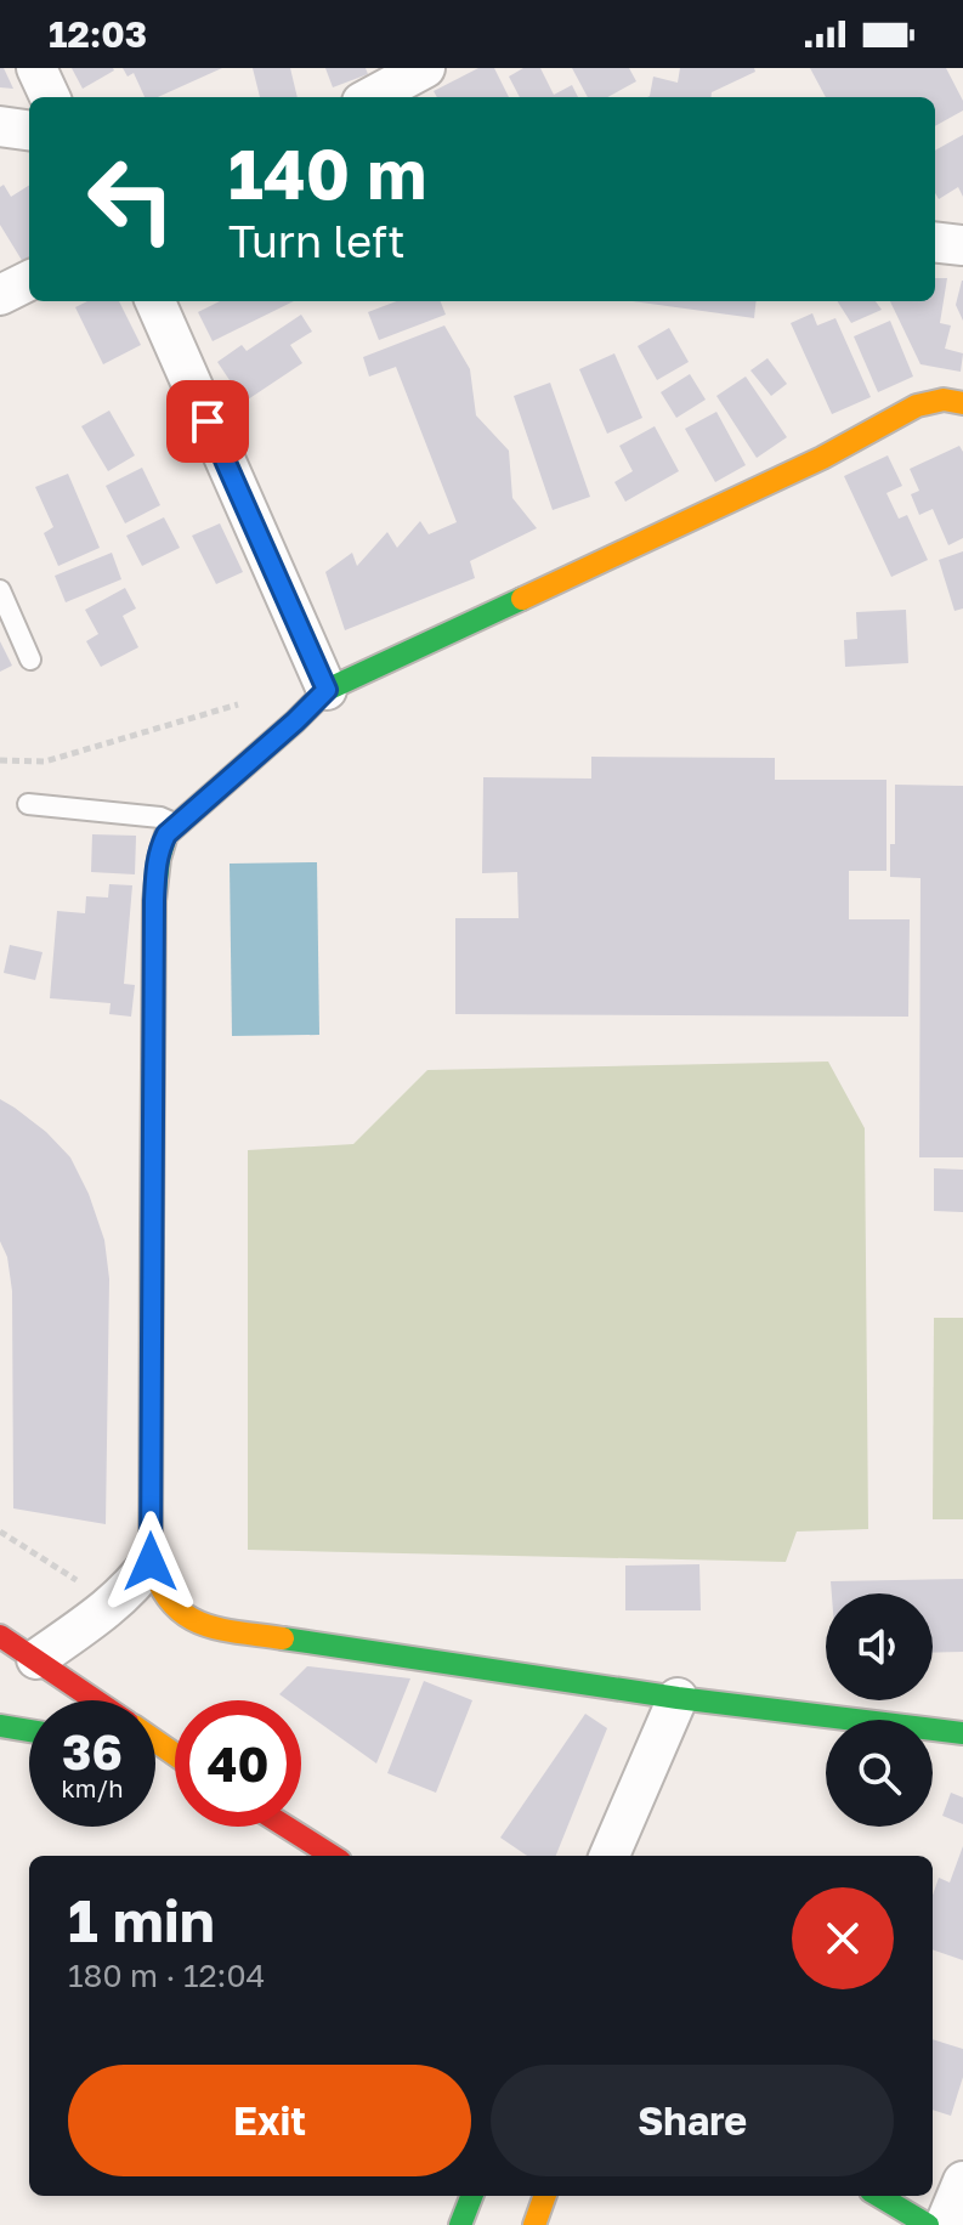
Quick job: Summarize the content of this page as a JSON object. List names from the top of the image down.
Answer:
{
  "page": {
    "status": "12:03",
    "turn": ["140 m", "Turn left"],
    "speed": "36 km/h",
    "limit": "40",
    "heading": ["1 min", "180 m · 12:04"],
    "buttons": ["Exit", "Share"]
  }
}
